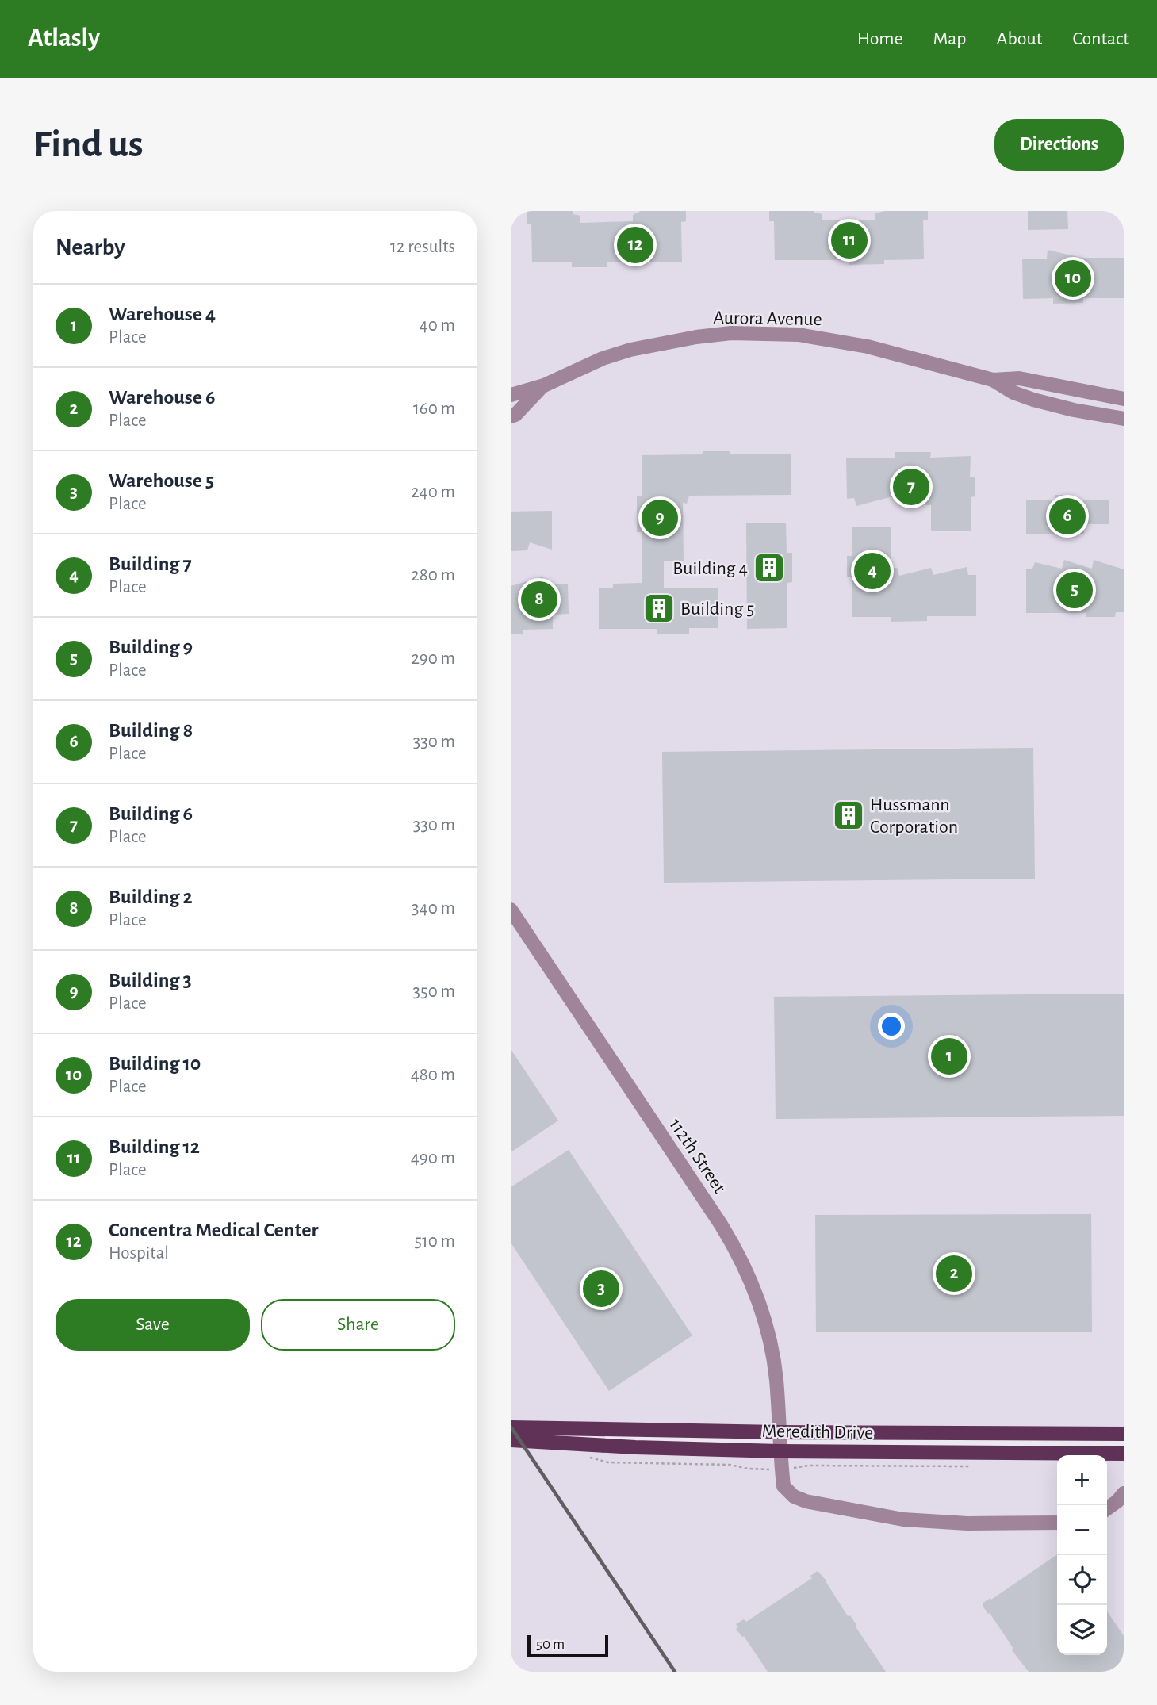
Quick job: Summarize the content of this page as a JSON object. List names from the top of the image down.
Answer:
{
  "streets": {
    "main road": ["Meredith Drive"],
    "street": ["Aurora Avenue", "112th Street"]
  },
  "crossings": [
    ["112th Street", "Meredith Drive"]
  ],
  "places": {
    "building": ["Building 4", "Building 5", "Hussmann Corporation"]
  },
  "scale_bar": "50 m",
  "page": {
    "header": "Atlasly",
    "nav": [
      "Home",
      "Map",
      "About",
      "Contact"
    ],
    "buttons": [
      "Directions",
      ["Save", "Share"]
    ],
    "title": "Find us",
    "heading": ["Nearby", "12 results"],
    "pins": [
      "11",
      "12",
      "10",
      "7",
      "6",
      "9",
      "4",
      "5",
      "8",
      "1",
      "2",
      "3"
    ],
    "list": [
      {
        "mark": "1",
        "name": "Warehouse 4",
        "note": "Place",
        "value": "40 m"
      },
      {
        "mark": "2",
        "name": "Warehouse 6",
        "note": "Place",
        "value": "160 m"
      },
      {
        "mark": "3",
        "name": "Warehouse 5",
        "note": "Place",
        "value": "240 m"
      },
      {
        "mark": "4",
        "name": "Building 7",
        "note": "Place",
        "value": "280 m"
      },
      {
        "mark": "5",
        "name": "Building 9",
        "note": "Place",
        "value": "290 m"
      },
      {
        "mark": "6",
        "name": "Building 8",
        "note": "Place",
        "value": "330 m"
      },
      {
        "mark": "7",
        "name": "Building 6",
        "note": "Place",
        "value": "330 m"
      },
      {
        "mark": "8",
        "name": "Building 2",
        "note": "Place",
        "value": "340 m"
      },
      {
        "mark": "9",
        "name": "Building 3",
        "note": "Place",
        "value": "350 m"
      },
      {
        "mark": "10",
        "name": "Building 10",
        "note": "Place",
        "value": "480 m"
      },
      {
        "mark": "11",
        "name": "Building 12",
        "note": "Place",
        "value": "490 m"
      },
      {
        "mark": "12",
        "name": "Concentra Medical Center",
        "note": "Hospital",
        "value": "510 m"
      }
    ],
    "map_buttons": ["+", "−"],
    "scale": "50 m"
  }
}
